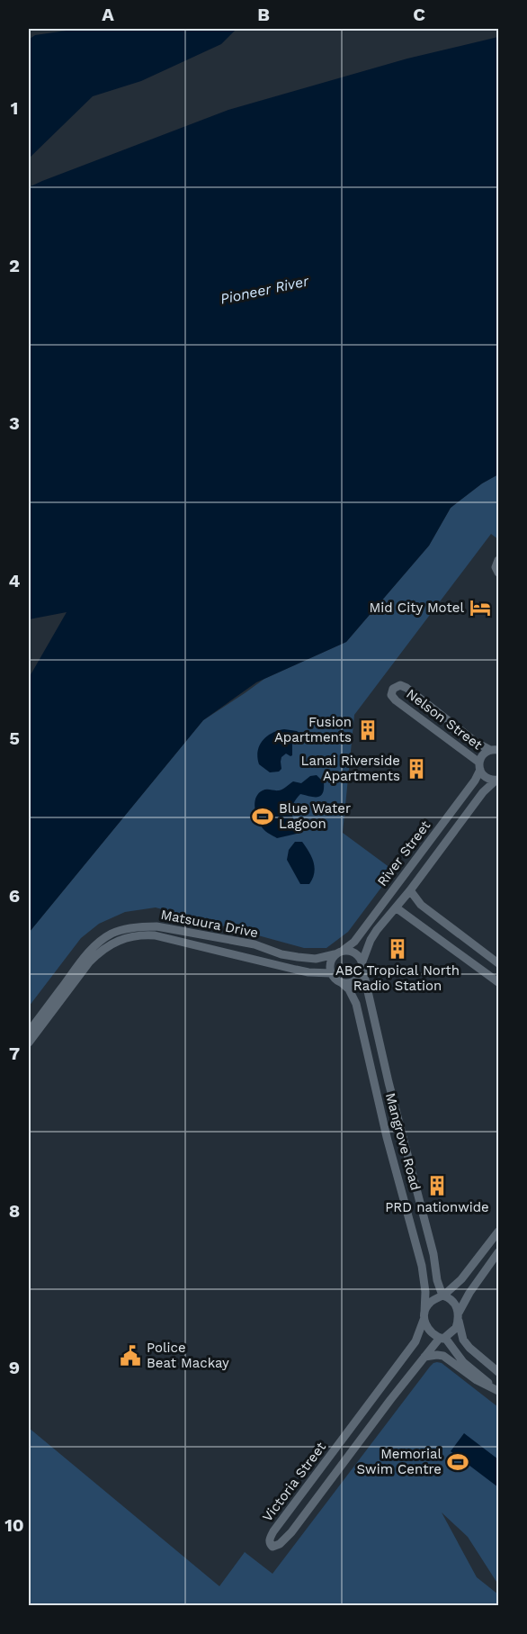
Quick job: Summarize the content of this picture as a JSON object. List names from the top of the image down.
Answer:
{
  "streets": {
    "street": [
      "Nelson Street",
      "River Street",
      "Matsuura Drive",
      "Mangrove Road",
      "Victoria Street"
    ]
  },
  "crossings": [
    ["Nelson Street", "River Street"],
    ["River Street", "Matsuura Drive"],
    ["River Street", "Mangrove Road"],
    ["Matsuura Drive", "Mangrove Road"],
    ["Mangrove Road", "Victoria Street"]
  ],
  "water": ["Pioneer River"],
  "places": {
    "hotel": ["Mid City Motel"],
    "building": [
      "Fusion Apartments",
      "Lanai Riverside Apartments",
      "ABC Tropical North Radio Station",
      "PRD nationwide"
    ],
    "sports": ["Blue Water Lagoon", "Memorial Swim Centre"],
    "public building": ["Police Beat Mackay"]
  },
  "grid": {
    "columns": ["A", "B", "C"],
    "rows": [
      "1",
      "2",
      "3",
      "4",
      "5",
      "6",
      "7",
      "8",
      "9",
      "10"
    ]
  }
}
